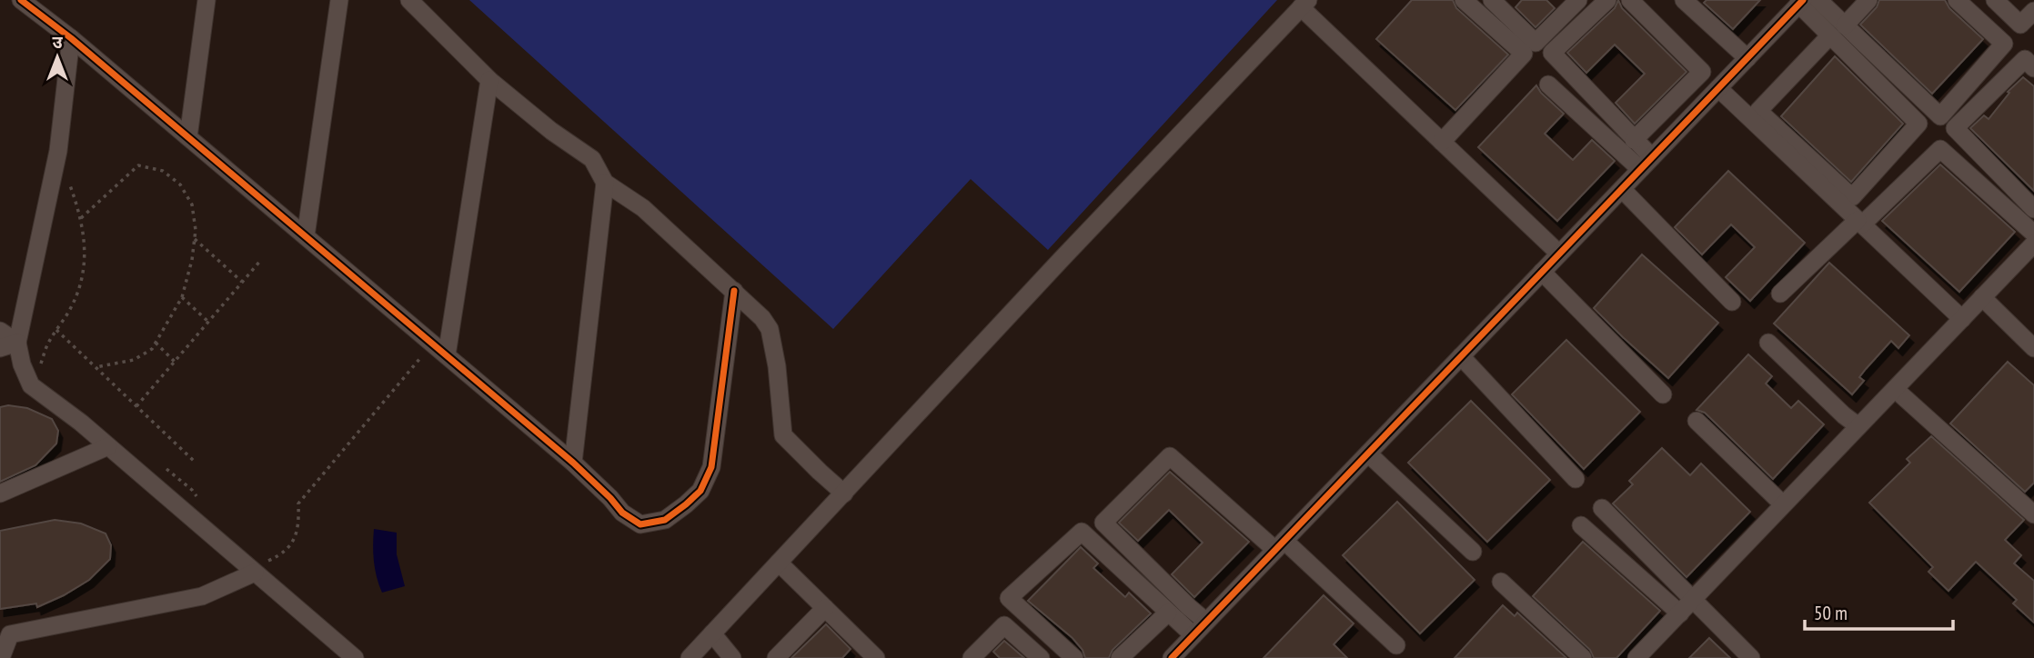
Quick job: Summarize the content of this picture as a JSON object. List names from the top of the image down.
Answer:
{
  "scale_bar": "50 m",
  "north": "top"
}
